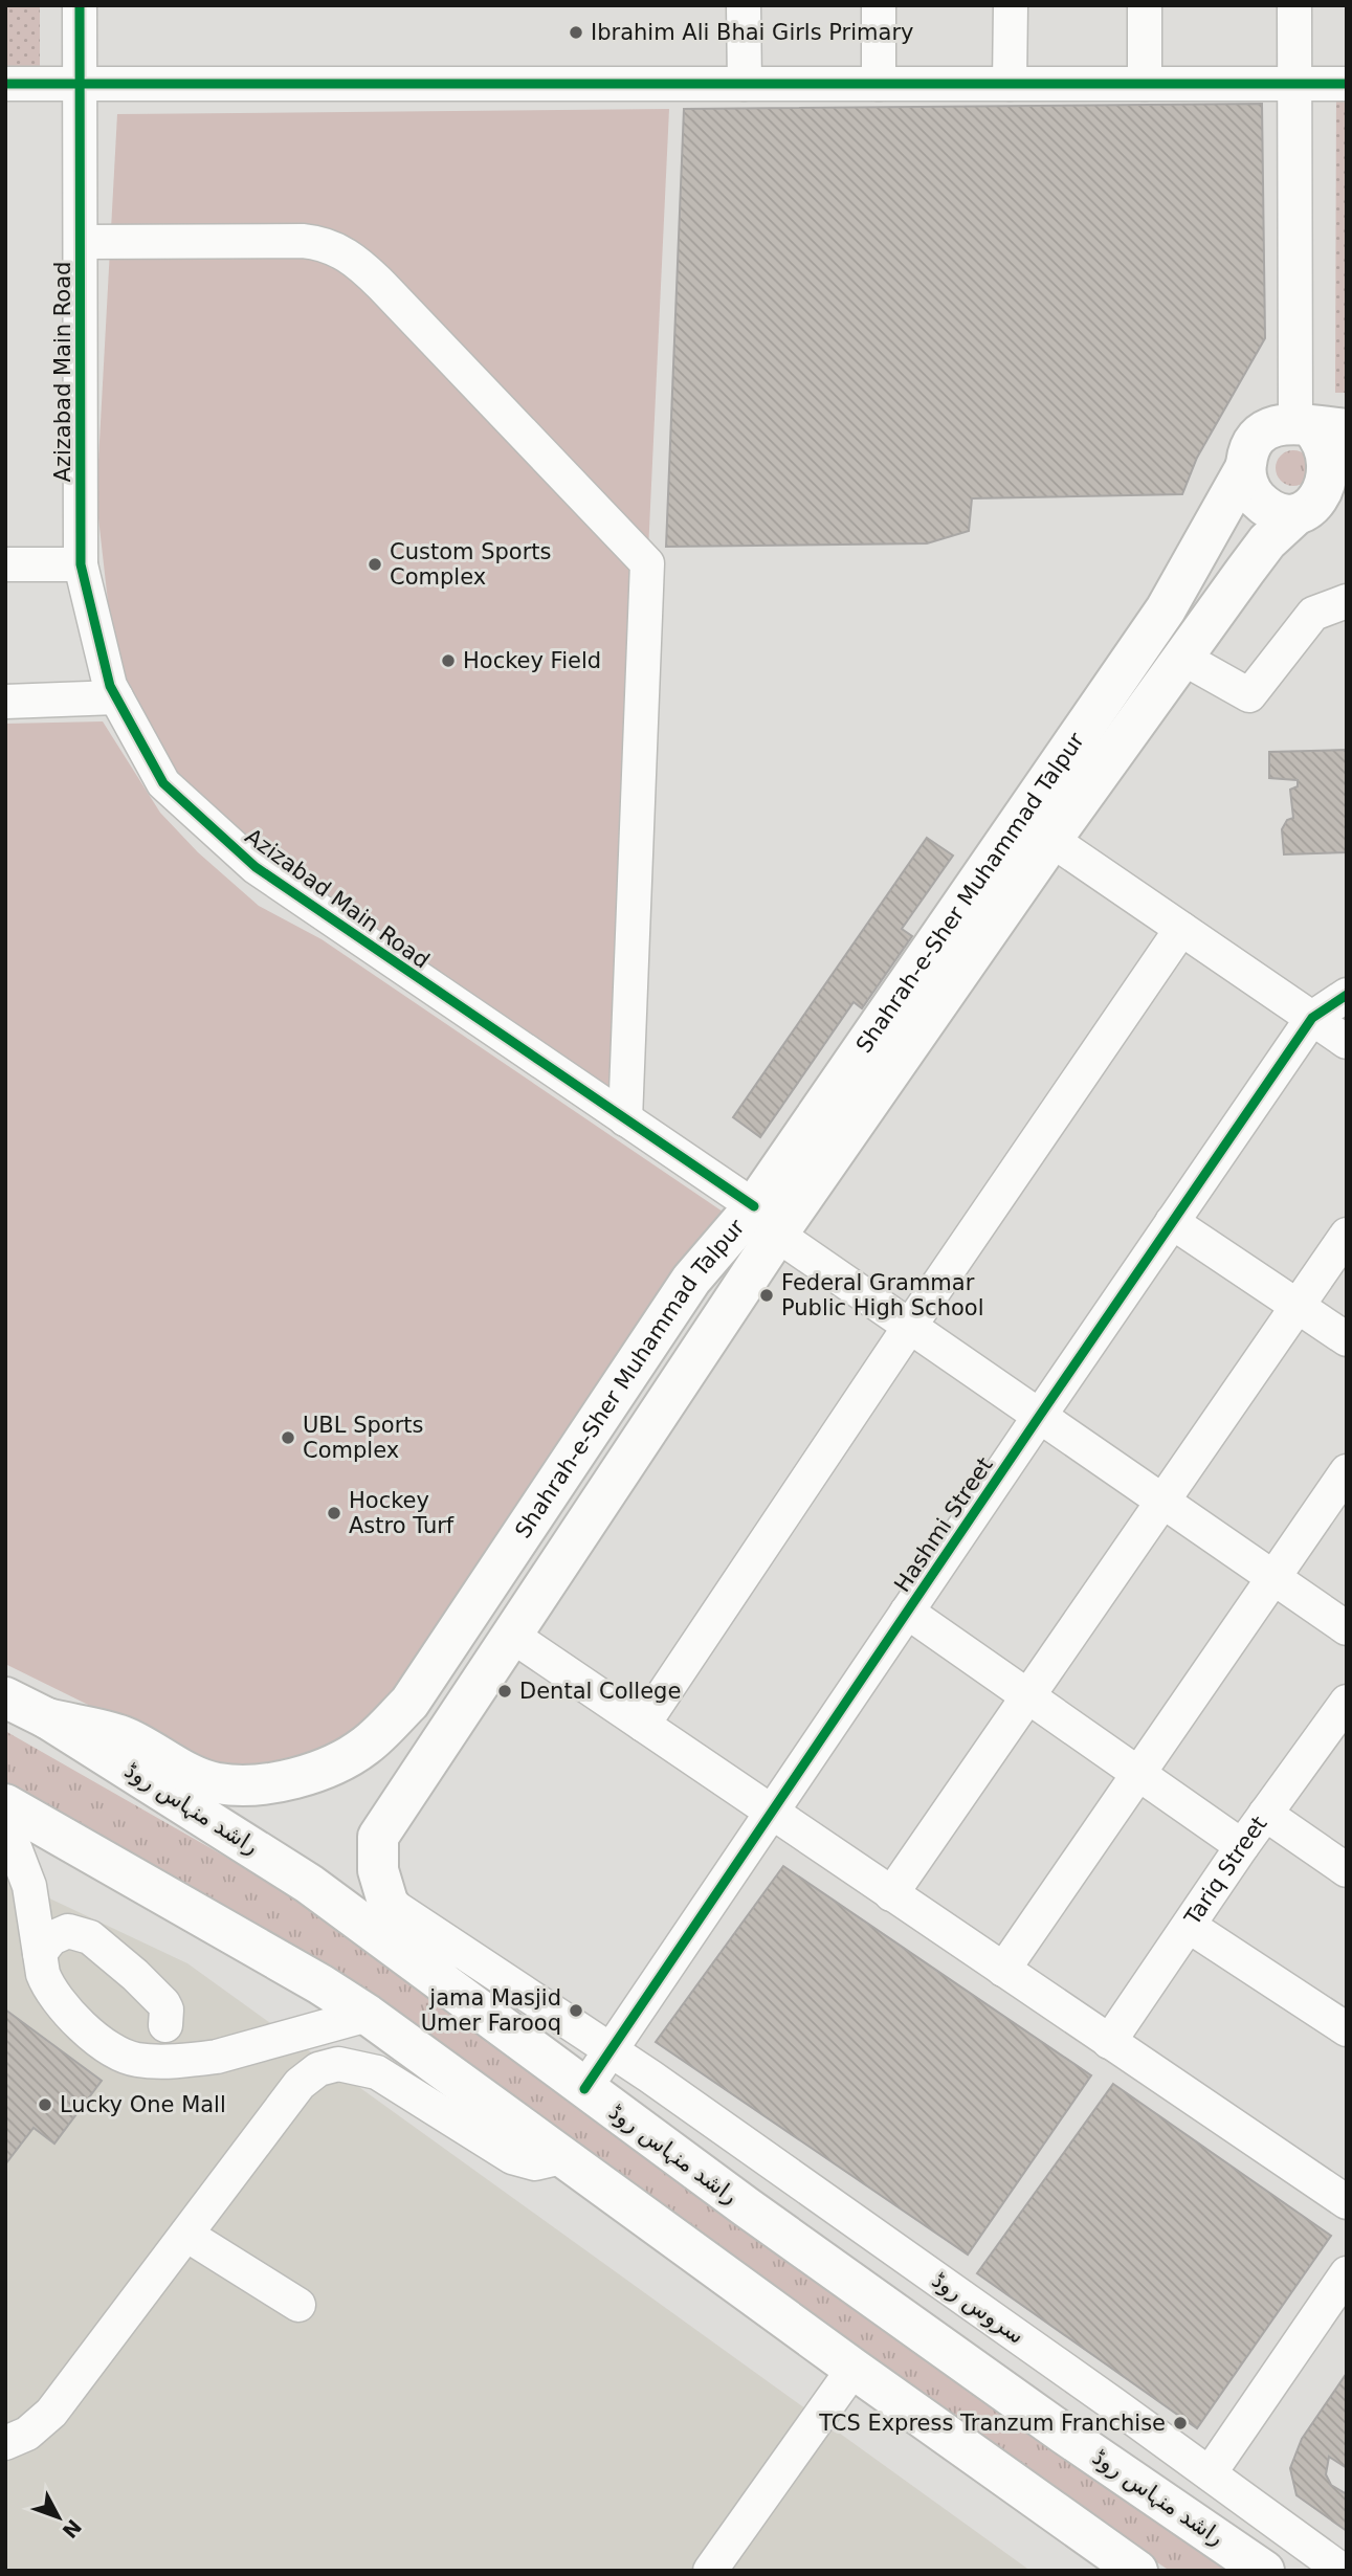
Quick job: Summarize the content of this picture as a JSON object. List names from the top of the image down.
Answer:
{
  "streets": {
    "main road": ["Shahrah-e-Sher Muhammad Talpur", "راشد منہاس روڈ"],
    "street": [
      "Azizabad Main Road",
      "Hashmi Street",
      "Tariq Street",
      "سروس روڈ"
    ]
  },
  "crossings": [
    ["Azizabad Main Road", "Shahrah-e-Sher Muhammad Talpur"],
    ["Azizabad Main Road", "Hashmi Street"],
    ["Shahrah-e-Sher Muhammad Talpur", "راشد منہاس روڈ"],
    ["Shahrah-e-Sher Muhammad Talpur", "سروس روڈ"],
    ["Hashmi Street", "راشد منہاس روڈ"],
    ["Hashmi Street", "سروس روڈ"]
  ],
  "places": [
    "Ibrahim Ali Bhai Girls Primary",
    "Custom Sports Complex",
    "Hockey Field",
    "Federal Grammar Public High School",
    "UBL Sports Complex",
    "Hockey Astro Turf",
    "Dental College",
    "jama Masjid Umer Farooq",
    "Lucky One Mall",
    "TCS Express Tranzum Franchise"
  ],
  "north": "bottom right"
}
